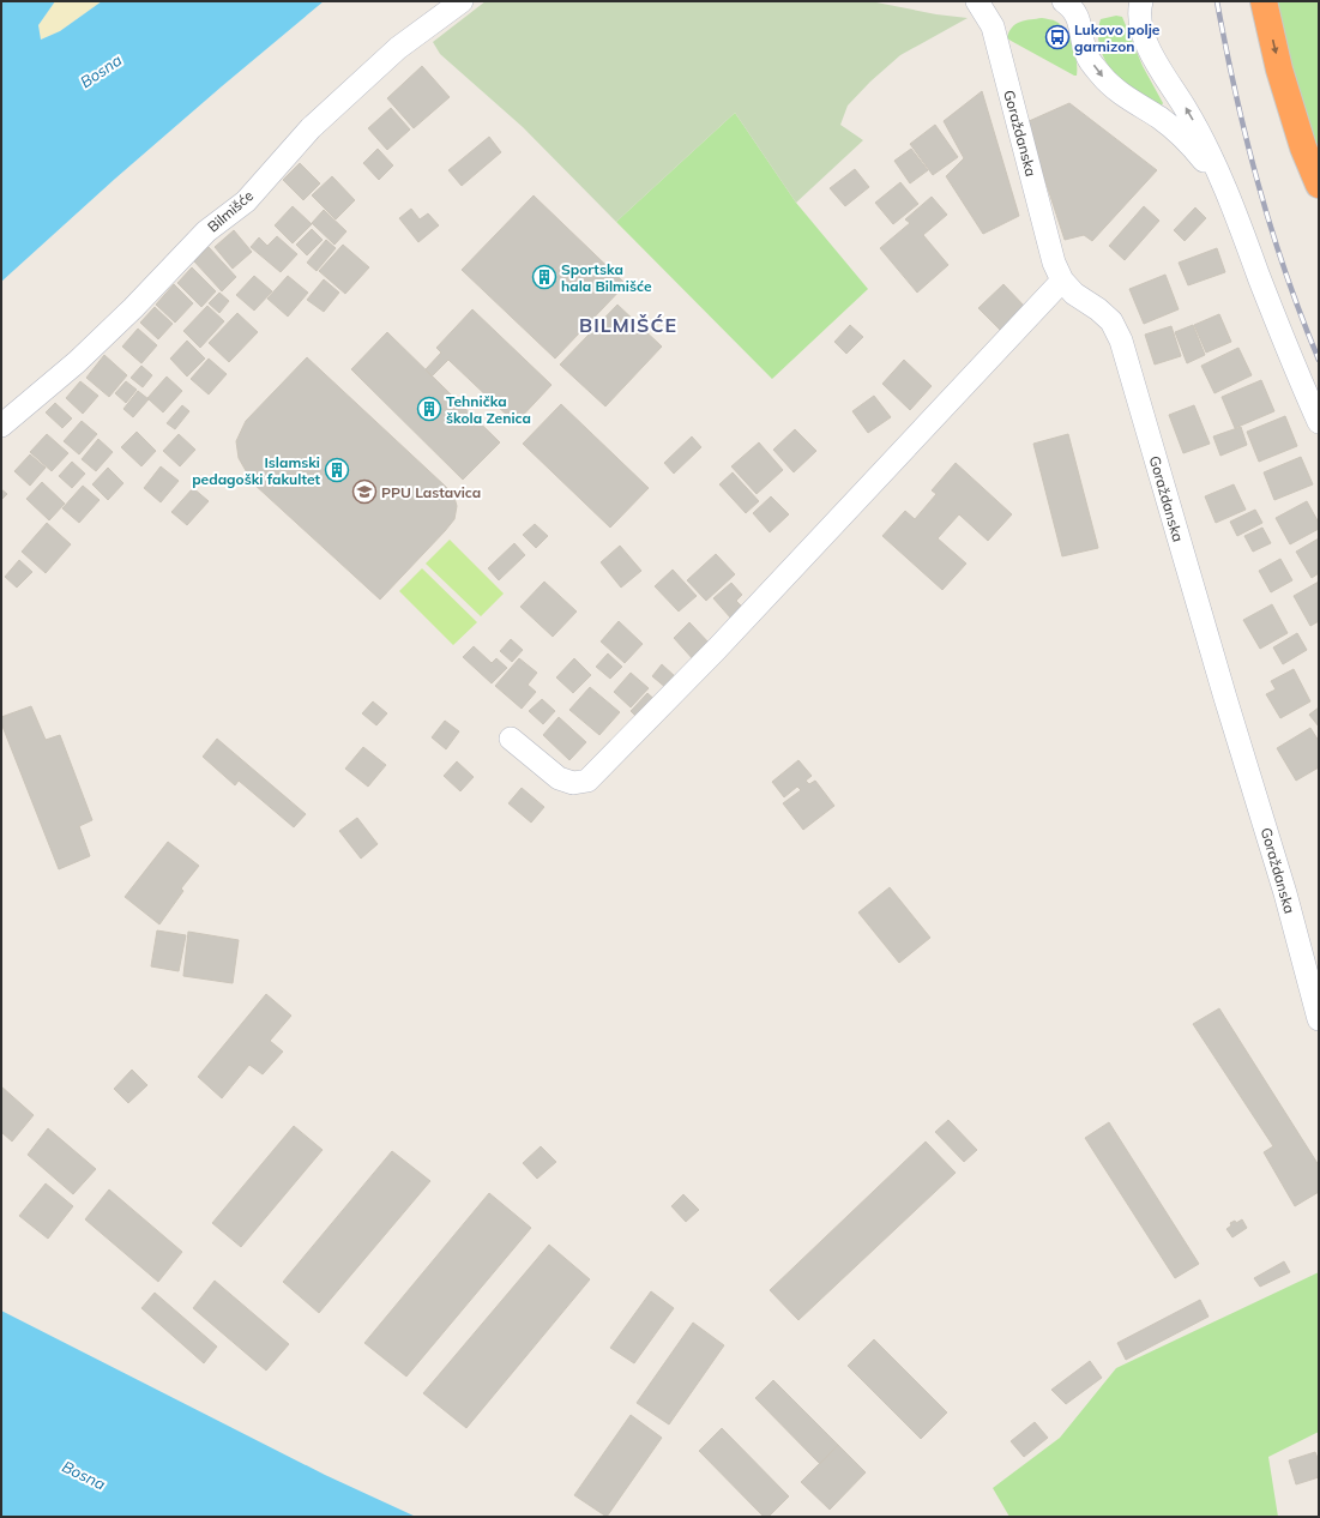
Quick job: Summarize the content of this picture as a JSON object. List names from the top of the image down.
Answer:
{
  "streets": {
    "street": ["Goraždanska", "Bilmišće"]
  },
  "districts": ["BILMIŠĆE"],
  "water": ["Bosna"],
  "places": {
    "bus stop": ["Lukovo polje garnizon"],
    "building": ["Sportska hala Bilmišće", "Tehnička škola Zenica", "Islamski pedagoški fakultet"],
    "school or university": ["PPU Lastavica"]
  }
}
